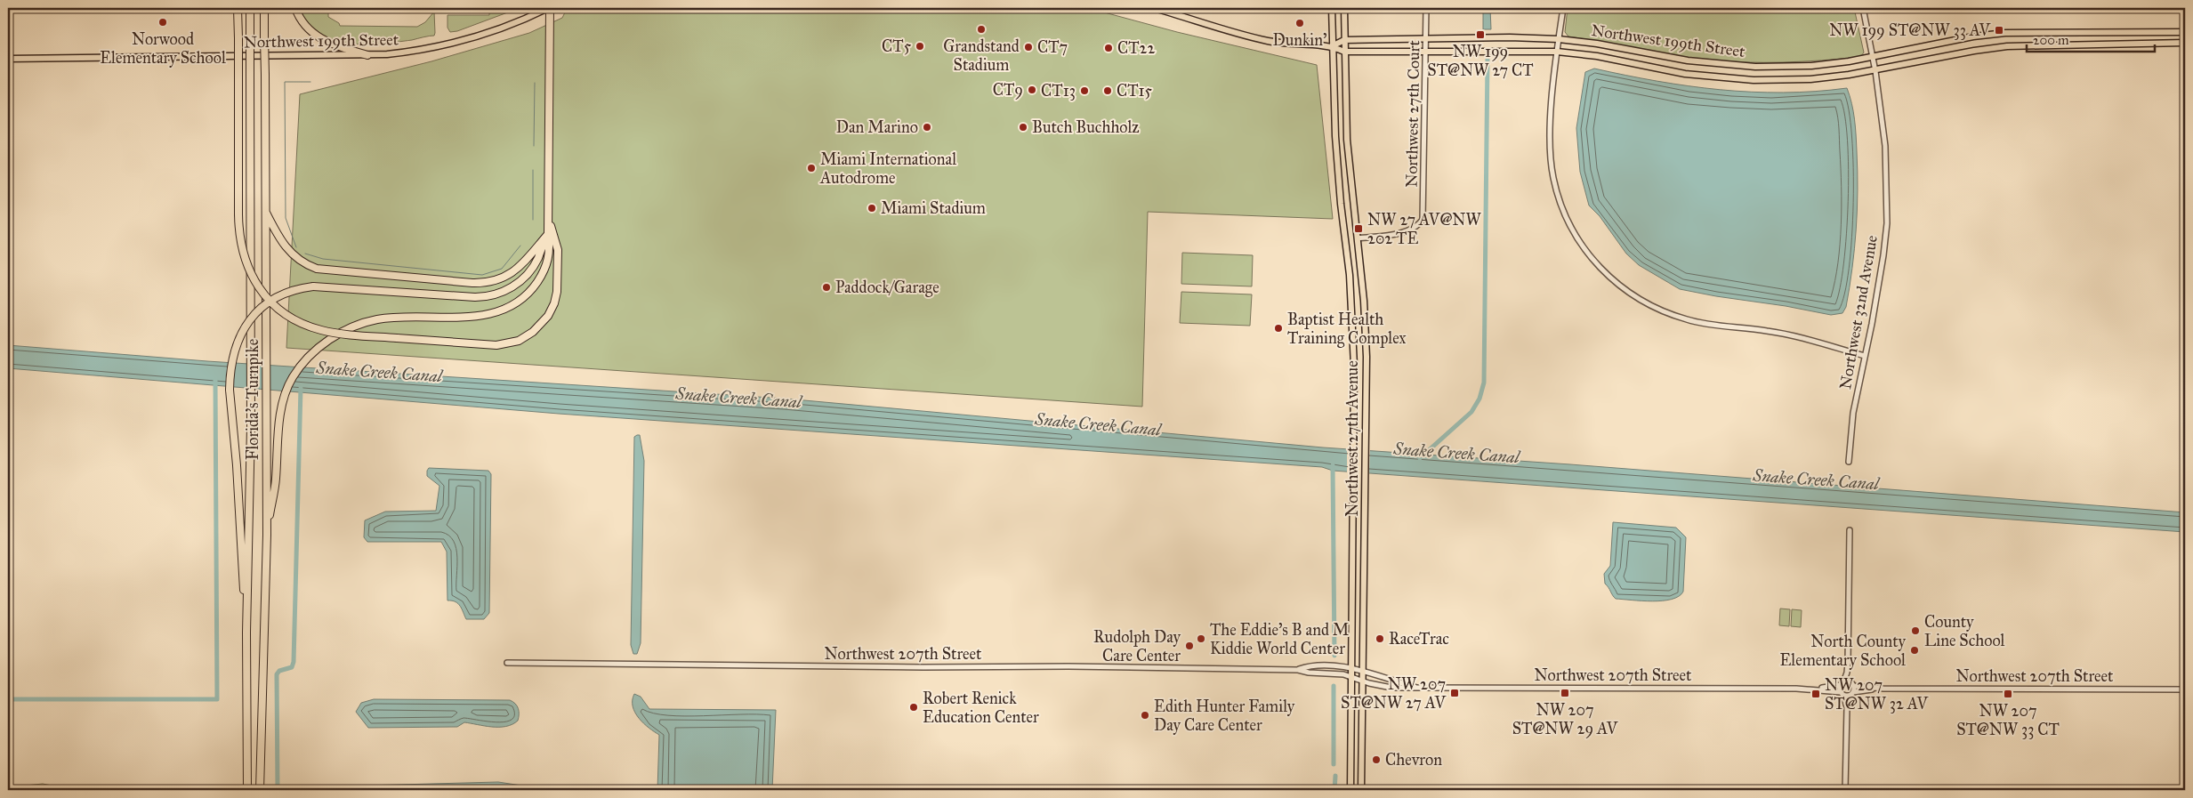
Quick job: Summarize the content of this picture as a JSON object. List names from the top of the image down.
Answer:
{
  "streets": {
    "highway": ["Florida's Turnpike"],
    "main road": ["Northwest 199th Street", "Northwest 27th Avenue"],
    "street": ["Northwest 27th Court", "Northwest 32nd Avenue", "Northwest 207th Street"]
  },
  "crossings": [
    ["Northwest 199th Street", "Northwest 27th Court"],
    ["Northwest 199th Street", "Northwest 32nd Avenue"],
    ["Northwest 199th Street", "Northwest 27th Avenue"],
    ["Northwest 27th Court", "Northwest 27th Avenue"],
    ["Northwest 27th Avenue", "Northwest 207th Street"]
  ],
  "water": ["Snake Creek Canal"],
  "places": {
    "other": [
      "Norwood Elementary School",
      "Dunkin'",
      "Grandstand Stadium",
      "CT5",
      "CT7",
      "CT22",
      "CT9",
      "CT13",
      "CT15",
      "Dan Marino",
      "Butch Buchholz",
      "Miami International Autodrome",
      "Miami Stadium",
      "Paddock/Garage",
      "Baptist Health Training Complex",
      "County Line School",
      "The Eddie's B and M Kiddie World Center",
      "RaceTrac",
      "Rudolph Day Care Center",
      "North County Elementary School",
      "Robert Renick Education Center",
      "Edith Hunter Family Day Care Center",
      "Chevron"
    ],
    "transit": [
      "NW 199 ST@NW 33 AV",
      "NW 199 ST@NW 27 CT",
      "NW 27 AV@NW 202 TE",
      "NW 207 ST@NW 27 AV",
      "NW 207 ST@NW 29 AV",
      "NW 207 ST@NW 32 AV",
      "NW 207 ST@NW 33 CT"
    ]
  },
  "scale_bar": "200 m"
}
